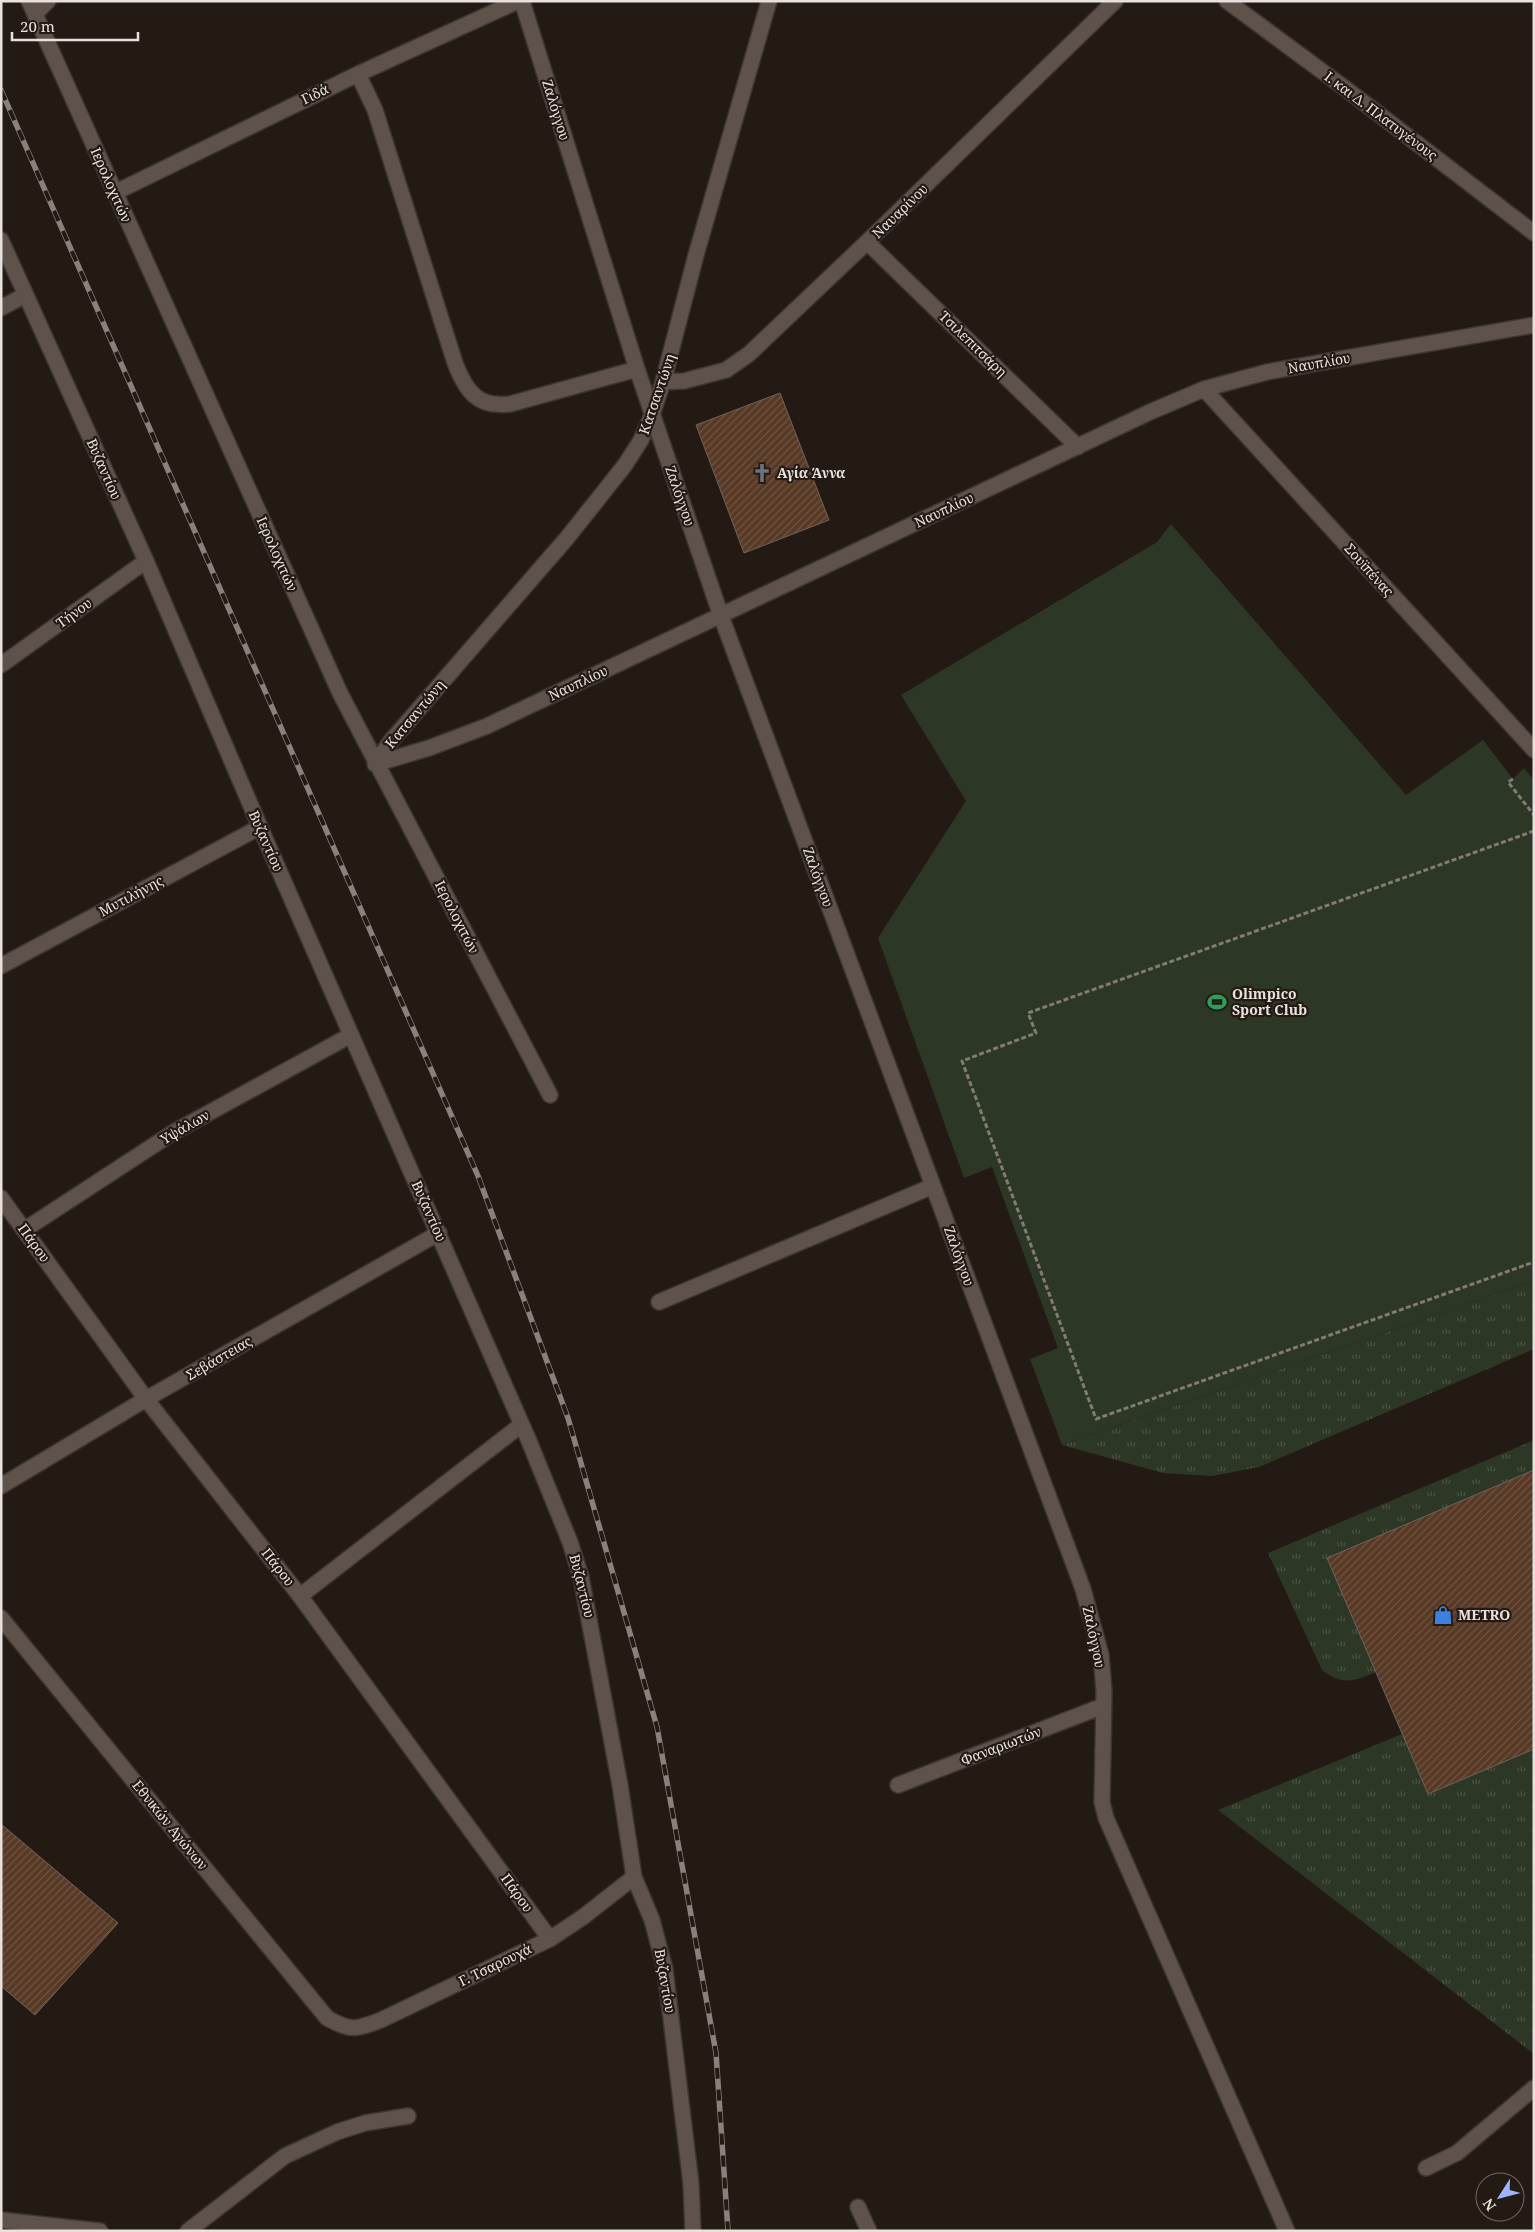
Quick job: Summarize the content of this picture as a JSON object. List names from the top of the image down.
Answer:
{
  "streets": {
    "street": [
      "Γιδά",
      "Ζαλόγγου",
      "Ι. και Δ. Πλατυγένους",
      "Ιερολοχιτών",
      "Ναυαρίνου",
      "Τσιλεπιτσάρη",
      "Ναυπλίου",
      "Κατσαντώνη",
      "Βυζαντίου",
      "Σουϊπένας",
      "Τήνου",
      "Μυτιλήνης",
      "Υψάλων",
      "Πάρου",
      "Σεβάστειας",
      "Φαναριωτών",
      "Εθνικών Αγώνων",
      "Γ. Τσαρουχά"
    ]
  },
  "crossings": [
    ["Γιδά", "Ζαλόγγου"],
    ["Γιδά", "Ιερολοχιτών"],
    ["Ζαλόγγου", "Ναυπλίου"],
    ["Ζαλόγγου", "Κατσαντώνη"],
    ["Ζαλόγγου", "Φαναριωτών"],
    ["Ιερολοχιτών", "Ναυπλίου"],
    ["Ιερολοχιτών", "Κατσαντώνη"],
    ["Ναυαρίνου", "Τσιλεπιτσάρη"],
    ["Ναυαρίνου", "Κατσαντώνη"],
    ["Τσιλεπιτσάρη", "Ναυπλίου"],
    ["Ναυπλίου", "Κατσαντώνη"],
    ["Ναυπλίου", "Σουϊπένας"],
    ["Βυζαντίου", "Τήνου"],
    ["Βυζαντίου", "Μυτιλήνης"],
    ["Βυζαντίου", "Υψάλων"],
    ["Βυζαντίου", "Σεβάστειας"],
    ["Βυζαντίου", "Γ. Τσαρουχά"],
    ["Υψάλων", "Πάρου"],
    ["Πάρου", "Σεβάστειας"],
    ["Πάρου", "Γ. Τσαρουχά"],
    ["Εθνικών Αγώνων", "Γ. Τσαρουχά"]
  ],
  "places": {
    "church": ["Αγία Άννα"],
    "sports": ["Olimpico Sport Club"],
    "shop": ["METRO"]
  },
  "scale_bar": "20 m",
  "north": "bottom left"
}
